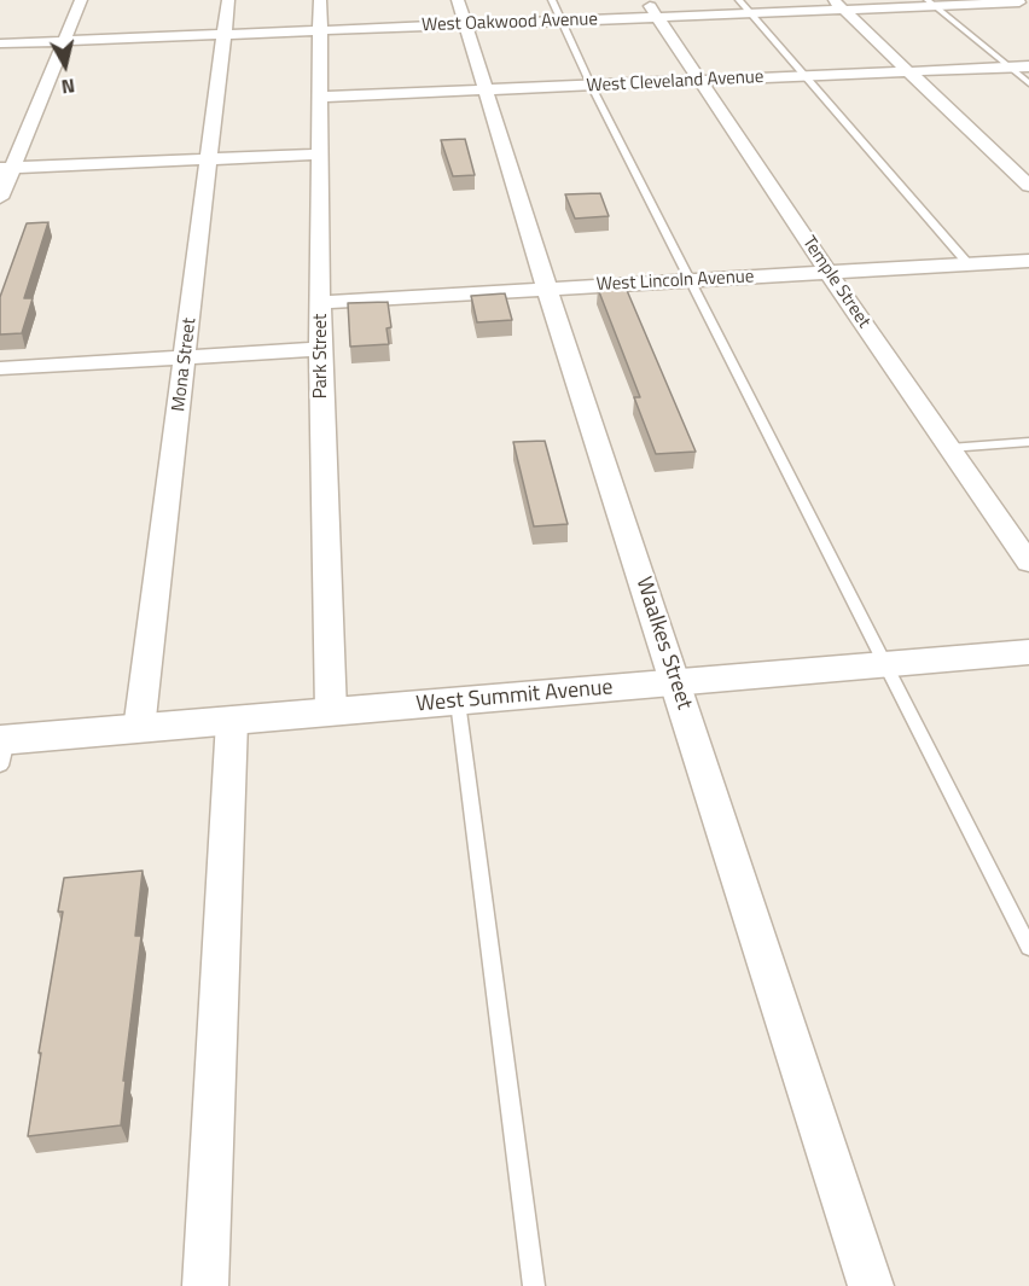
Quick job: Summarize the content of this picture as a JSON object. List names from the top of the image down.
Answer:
{
  "streets": {
    "street": [
      "West Oakwood Avenue",
      "West Cleveland Avenue",
      "West Lincoln Avenue",
      "Temple Street",
      "Park Street",
      "Mona Street",
      "Waalkes Street",
      "West Summit Avenue"
    ]
  },
  "crossings": [
    ["West Oakwood Avenue", "Temple Street"],
    ["West Oakwood Avenue", "Park Street"],
    ["West Oakwood Avenue", "Mona Street"],
    ["West Oakwood Avenue", "Waalkes Street"],
    ["West Cleveland Avenue", "Temple Street"],
    ["West Cleveland Avenue", "Park Street"],
    ["West Cleveland Avenue", "Waalkes Street"],
    ["West Lincoln Avenue", "Temple Street"],
    ["West Lincoln Avenue", "Park Street"],
    ["West Lincoln Avenue", "Waalkes Street"],
    ["Park Street", "West Summit Avenue"],
    ["Mona Street", "West Summit Avenue"],
    ["Waalkes Street", "West Summit Avenue"]
  ],
  "north": "bottom"
}
